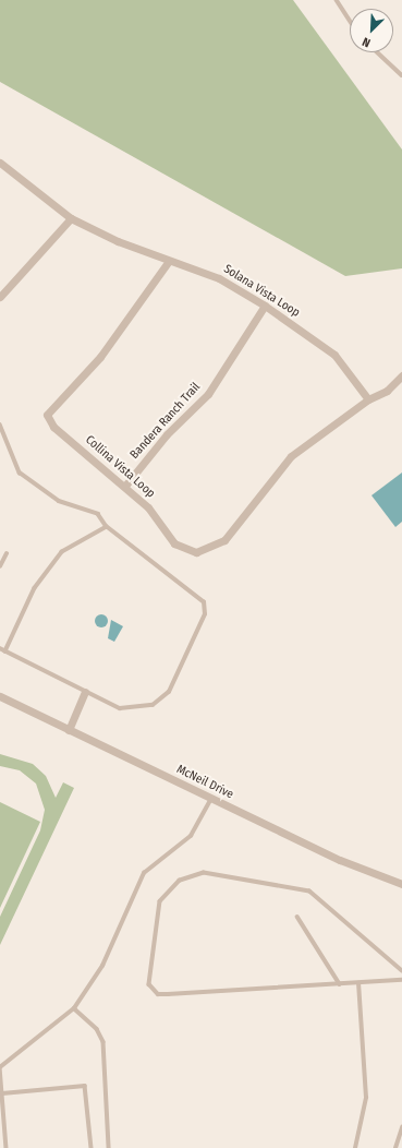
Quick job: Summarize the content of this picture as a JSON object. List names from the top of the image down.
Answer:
{
  "streets": {
    "street": [
      "Solana Vista Loop",
      "Bandera Ranch Trail",
      "Collina Vista Loop",
      "McNeil Drive"
    ]
  },
  "crossings": [
    ["Solana Vista Loop", "Bandera Ranch Trail"],
    ["Solana Vista Loop", "Collina Vista Loop"],
    ["Bandera Ranch Trail", "Collina Vista Loop"]
  ],
  "north": "bottom left"
}
